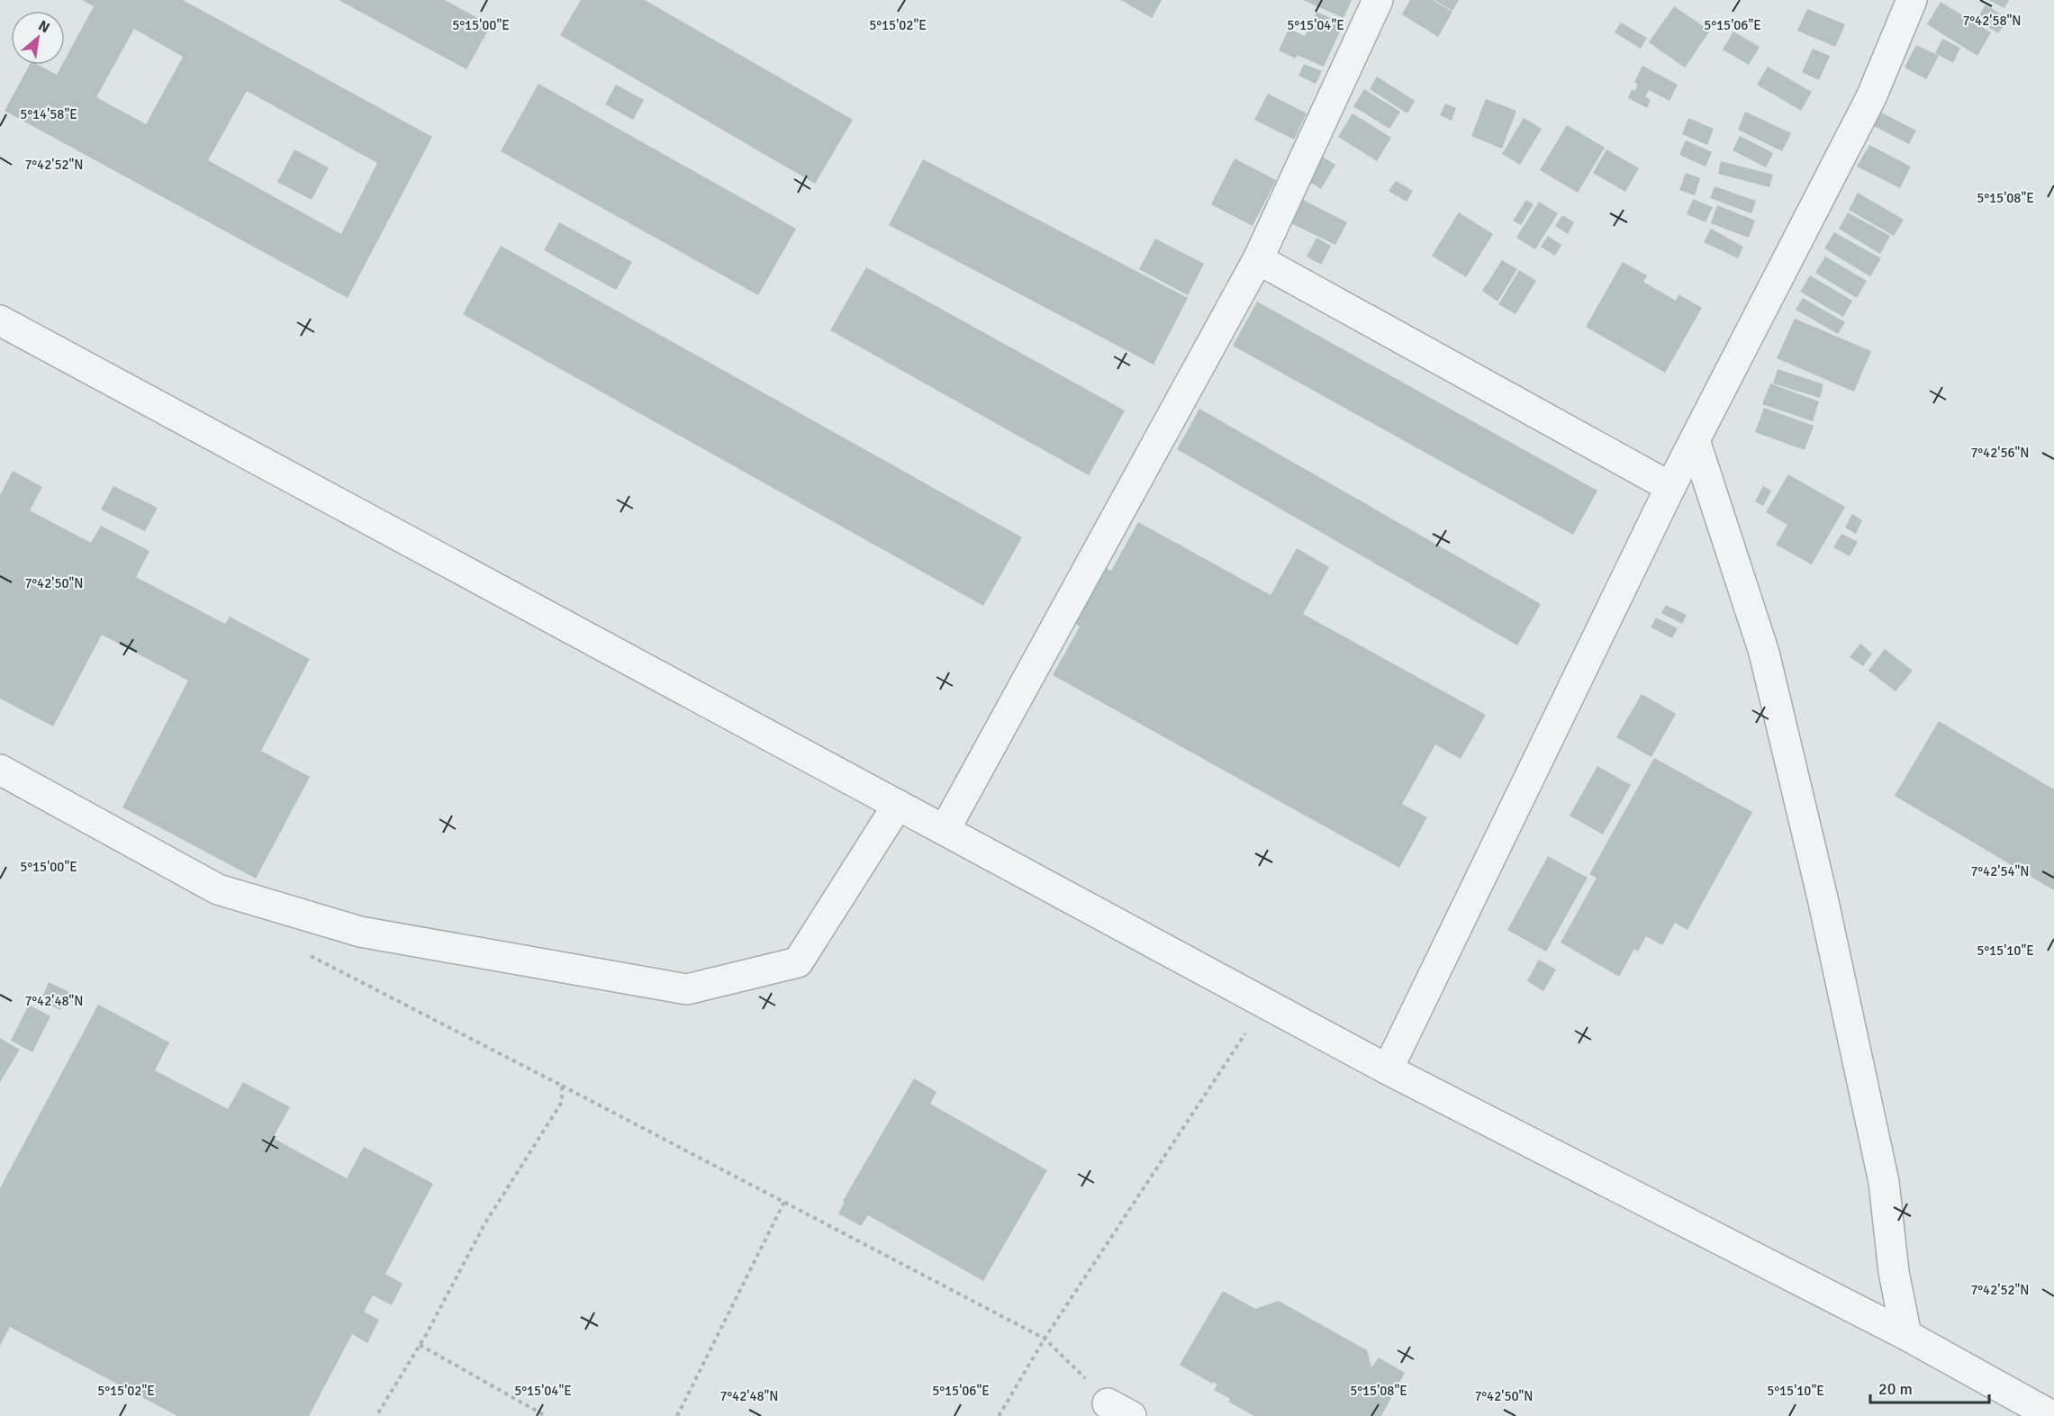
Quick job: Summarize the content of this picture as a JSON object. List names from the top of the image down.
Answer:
{
  "scale_bar": "20 m",
  "north": "top right",
  "coordinates": [
    "7°42'58\"N",
    "5°15'00\"E",
    "5°15'02\"E",
    "5°15'04\"E",
    "5°15'06\"E",
    "5°14'58\"E",
    "7°42'52\"N",
    "5°15'08\"E",
    "7°42'56\"N",
    "7°42'50\"N",
    "7°42'54\"N",
    "5°15'10\"E",
    "7°42'48\"N"
  ]
}
